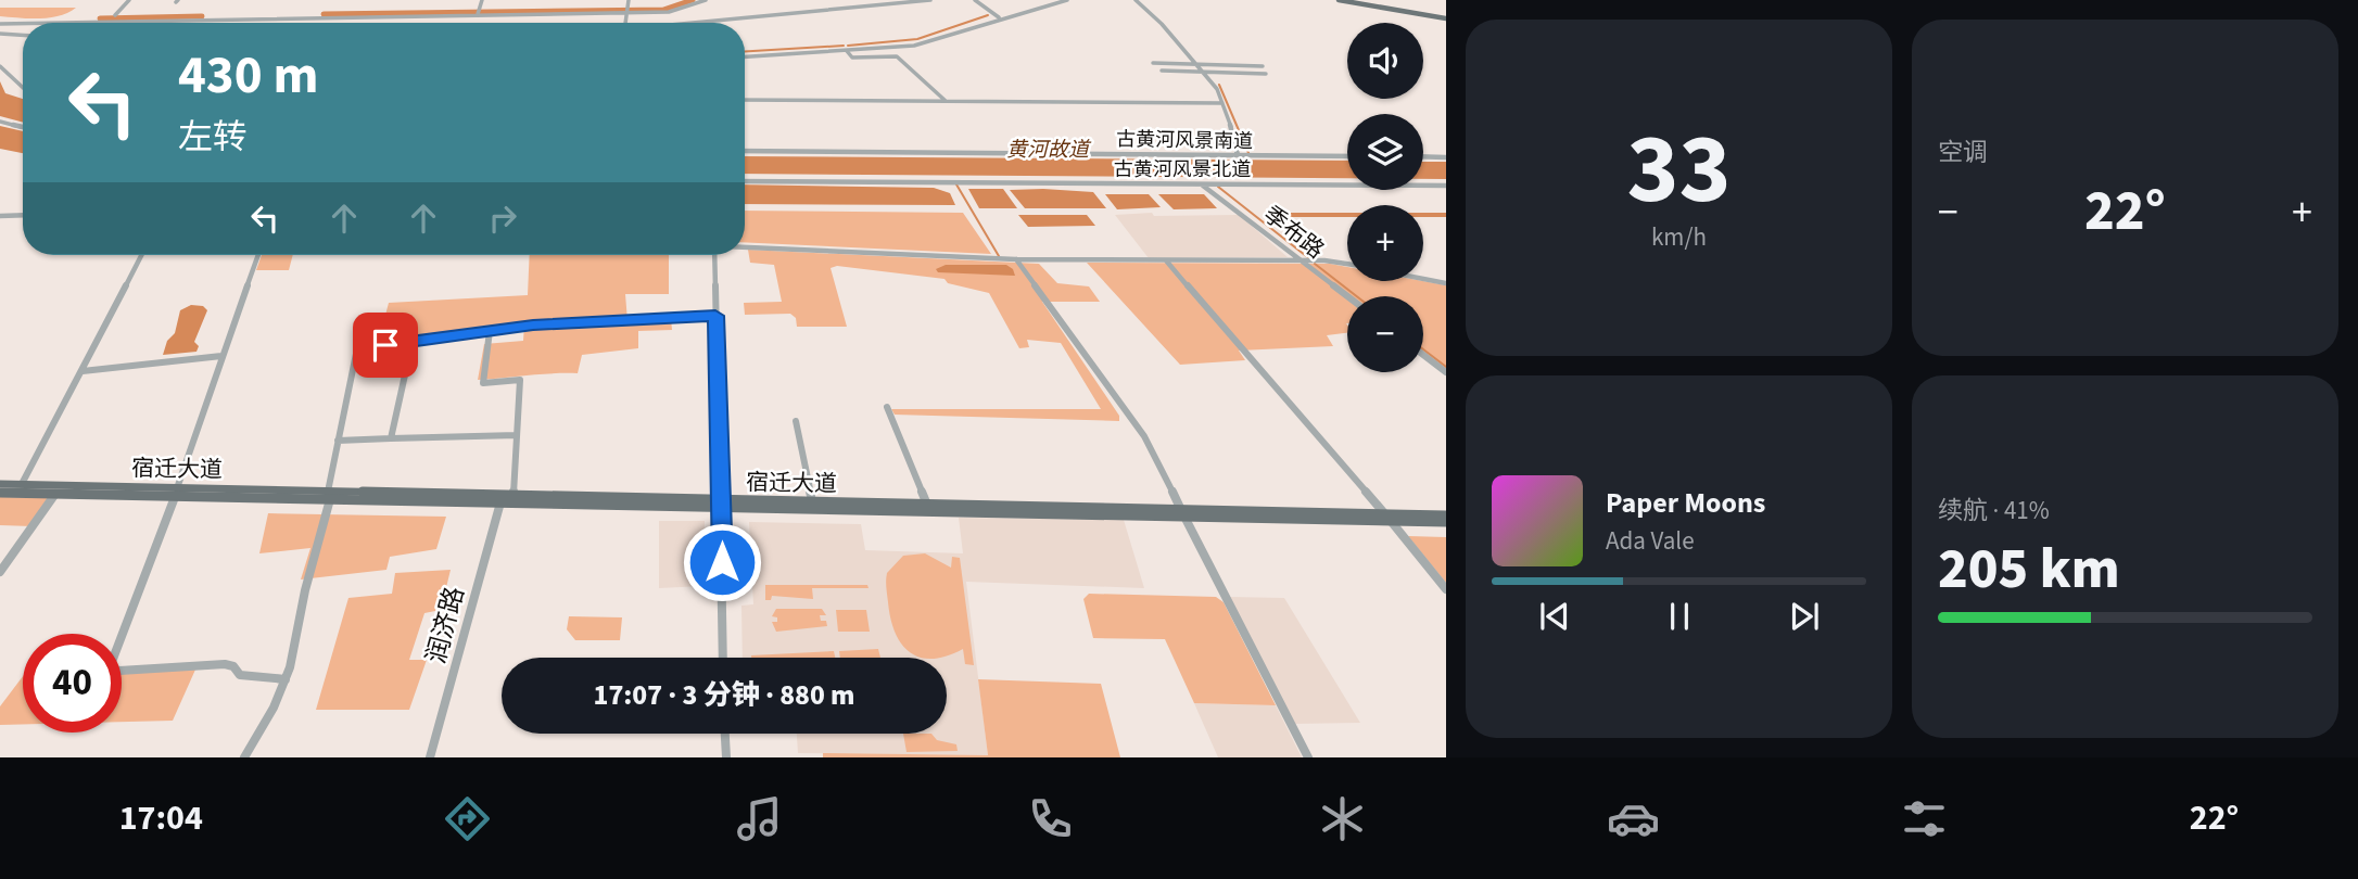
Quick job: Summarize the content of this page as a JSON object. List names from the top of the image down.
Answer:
{
  "streets": {
    "main road": ["宿迁大道"],
    "street": [
      "古黄河风景南道",
      "古黄河风景北道",
      "季布路",
      "润济路"
    ]
  },
  "crossings": [
    ["古黄河风景北道", "季布路"],
    ["宿迁大道", "润济路"]
  ],
  "water": ["黄河故道"],
  "page": {
    "tile": [
      ["33", "km/h"],
      "空调",
      ["续航 · 41%", "205 km"]
    ],
    "map_buttons": ["+", "−"],
    "turn": ["430 m", "左转"],
    "heat": ["−", "22°", "+"],
    "song": ["Paper Moons", "Ada Vale"],
    "limit": "40",
    "trip": "17:07 · 3 分钟 · 880 m",
    "tabs": ["17:04", "22°"]
  }
}
